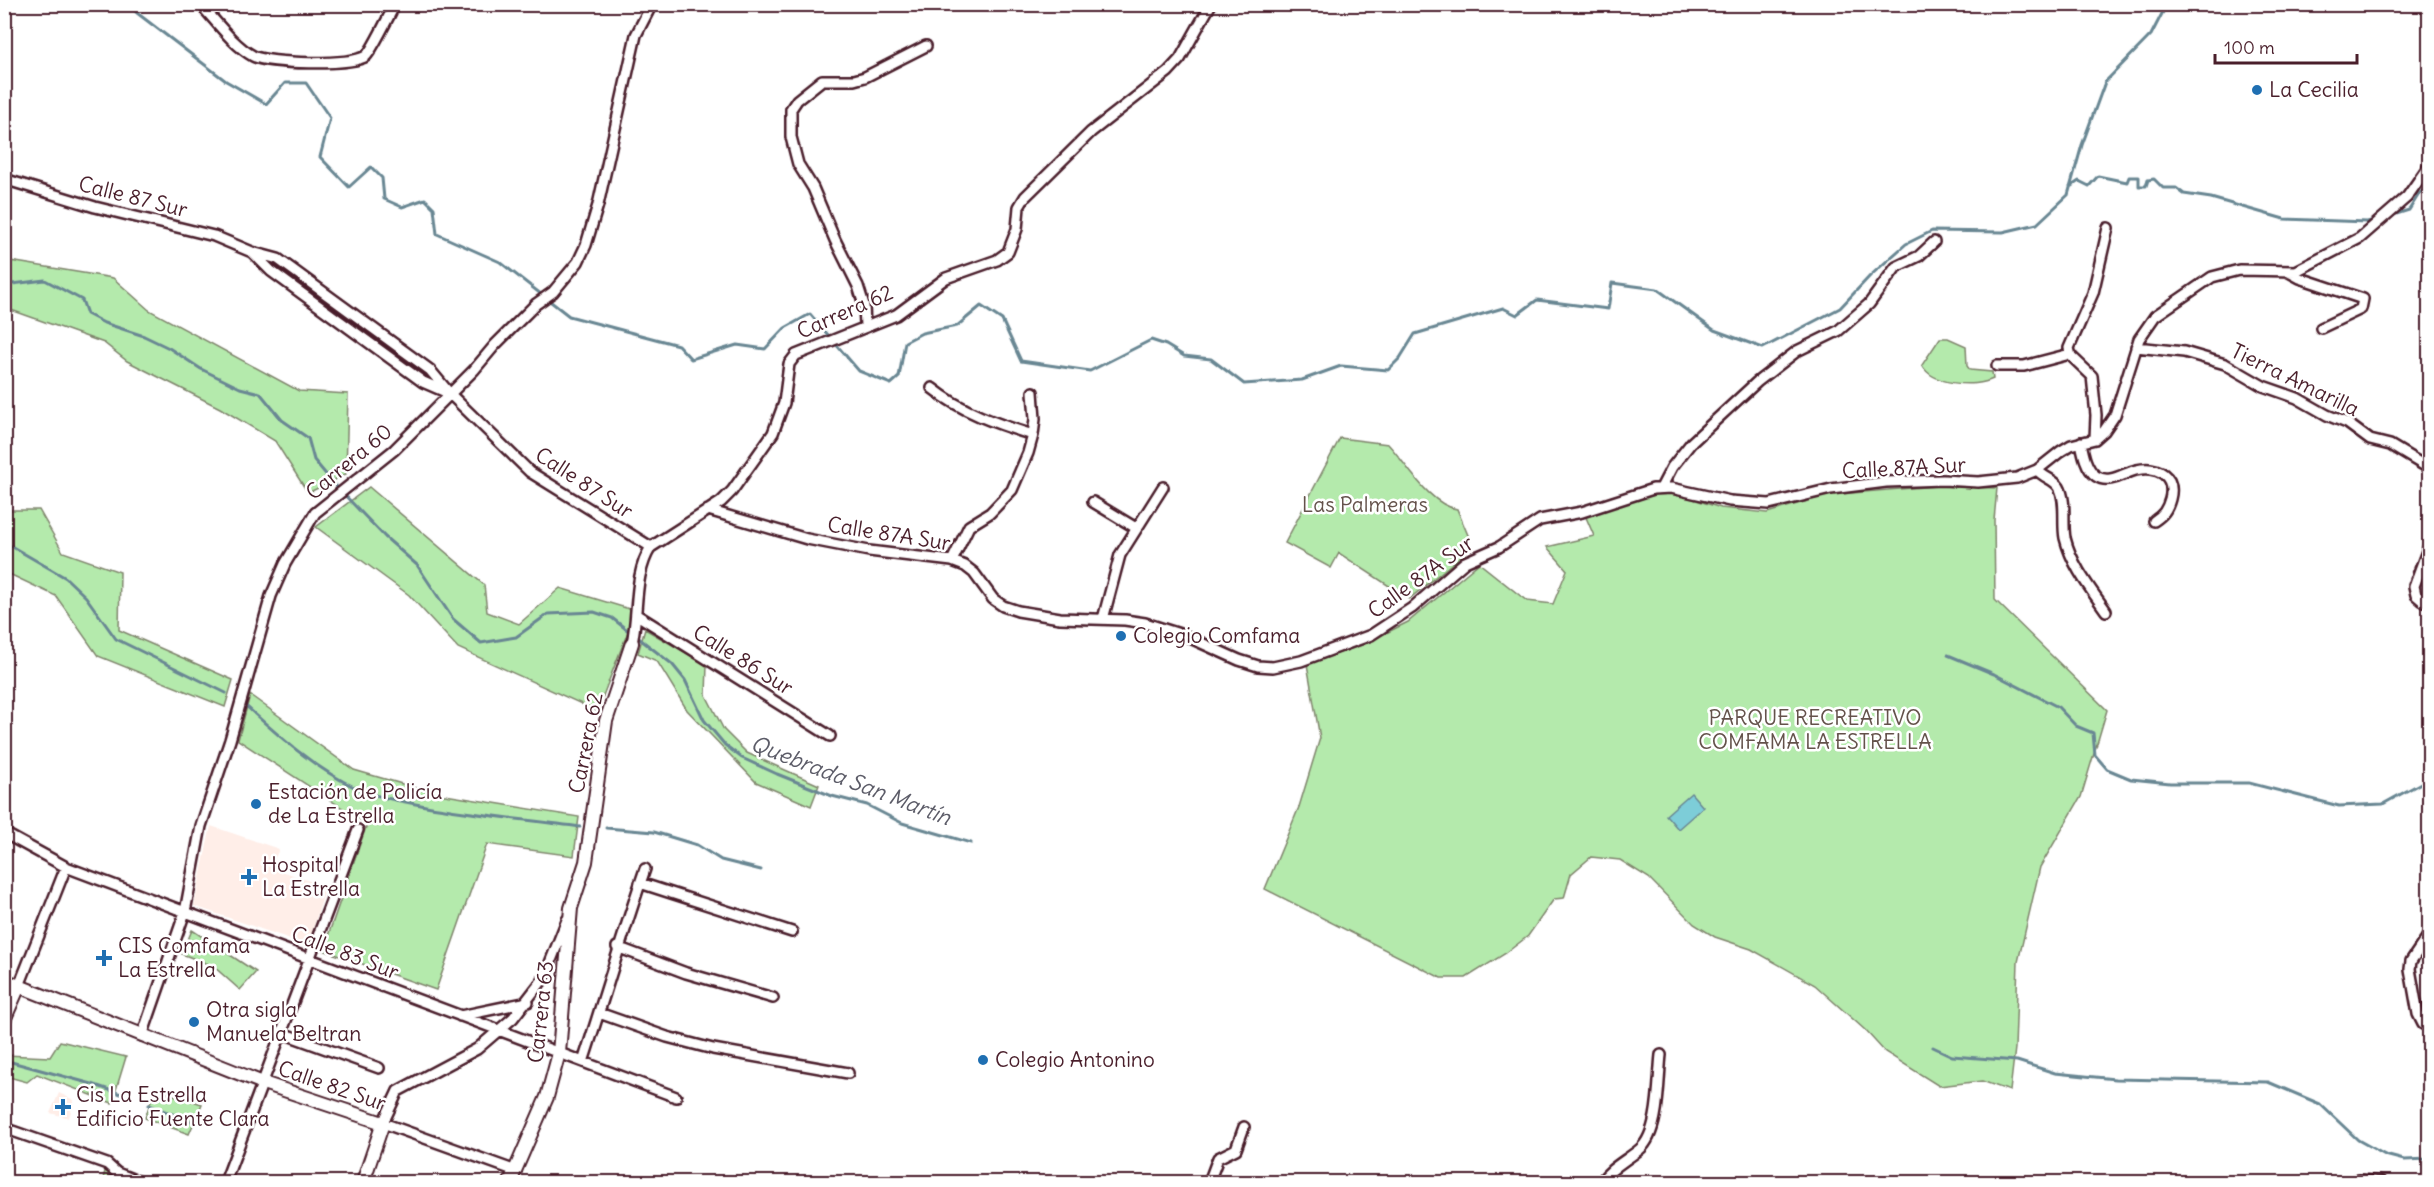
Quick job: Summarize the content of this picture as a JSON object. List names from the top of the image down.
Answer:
{
  "streets": {
    "street": [
      "Calle 87 Sur",
      "Carrera 62",
      "Tierra Amarilla",
      "Carrera 60",
      "Calle 87A Sur",
      "Calle 86 Sur",
      "Calle 83 Sur",
      "Carrera 63",
      "Calle 82 Sur"
    ]
  },
  "crossings": [
    ["Calle 87 Sur", "Carrera 62"],
    ["Calle 87 Sur", "Carrera 60"],
    ["Carrera 62", "Calle 87A Sur"],
    ["Carrera 62", "Calle 86 Sur"],
    ["Carrera 62", "Calle 83 Sur"],
    ["Carrera 62", "Carrera 63"],
    ["Carrera 62", "Calle 82 Sur"],
    ["Carrera 60", "Calle 83 Sur"],
    ["Carrera 60", "Calle 82 Sur"],
    ["Calle 83 Sur", "Carrera 63"],
    ["Carrera 63", "Calle 82 Sur"]
  ],
  "water": ["Quebrada San Martín"],
  "parks": ["Las Palmeras", "PARQUE RECREATIVO COMFAMA LA ESTRELLA"],
  "places": {
    "other": [
      "La Cecilia",
      "Colegio Comfama",
      "Estación de Policía de La Estrella",
      "Otra sigla Manuela Beltran",
      "Colegio Antonino"
    ],
    "health": ["Hospital La Estrella", "CIS Comfama La Estrella", "Cis La Estrella Edificio Fuente Clara"]
  },
  "scale_bar": "100 m"
}
